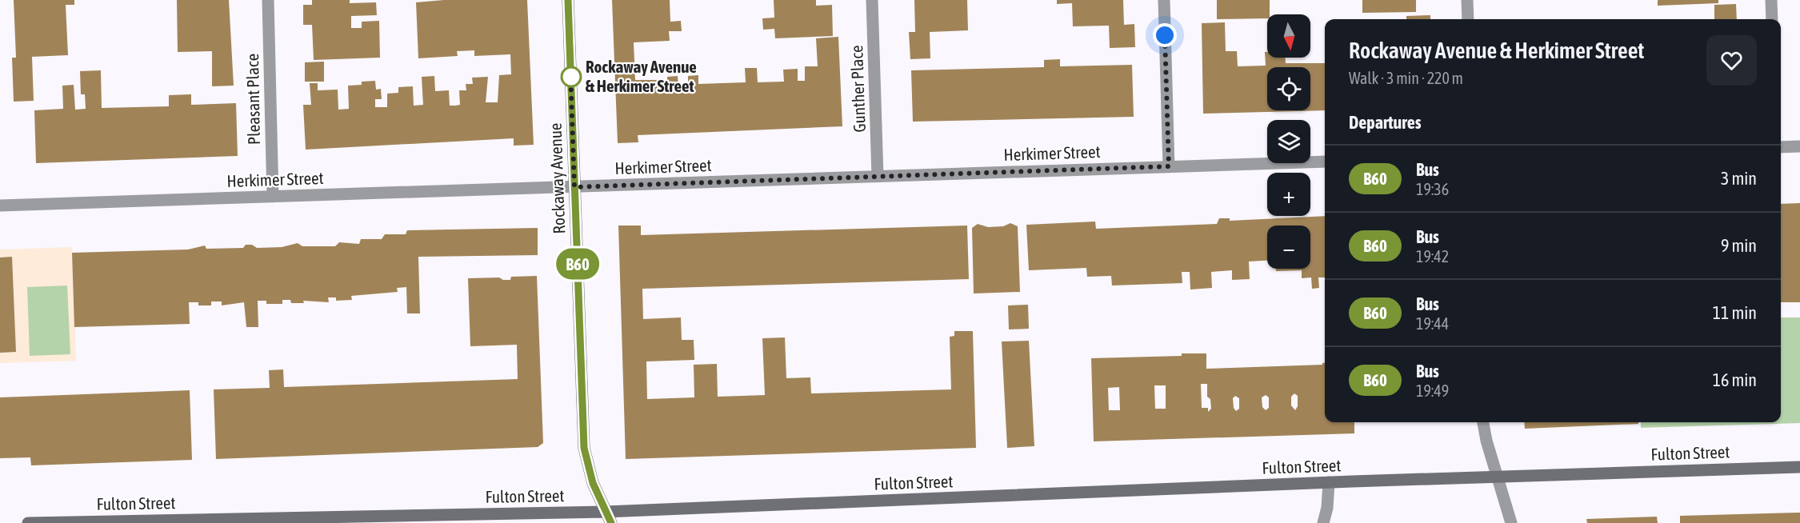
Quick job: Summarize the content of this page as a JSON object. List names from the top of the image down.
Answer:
{
  "streets": {
    "main road": ["Rockaway Avenue", "Fulton Street"],
    "street": ["Gunther Place", "Pleasant Place", "Herkimer Street"]
  },
  "crossings": [
    ["Gunther Place", "Herkimer Street"],
    ["Pleasant Place", "Herkimer Street"],
    ["Herkimer Street", "Rockaway Avenue"],
    ["Rockaway Avenue", "Fulton Street"]
  ],
  "places": ["Rockaway Avenue & Herkimer Street"],
  "lines": ["bus line B60"],
  "north": "bottom",
  "page": {
    "on_map": "B60",
    "map_buttons": ["+", "−"],
    "heading": [
      ["Rockaway Avenue & Herkimer Street", "Walk · 3 min · 220 m"],
      "Departures"
    ],
    "list": [
      {
        "mark": "B60",
        "name": "Bus",
        "note": "19:36",
        "value": "3 min"
      },
      {
        "mark": "B60",
        "name": "Bus",
        "note": "19:42",
        "value": "9 min"
      },
      {
        "mark": "B60",
        "name": "Bus",
        "note": "19:44",
        "value": "11 min"
      },
      {
        "mark": "B60",
        "name": "Bus",
        "note": "19:49",
        "value": "16 min"
      }
    ]
  }
}
